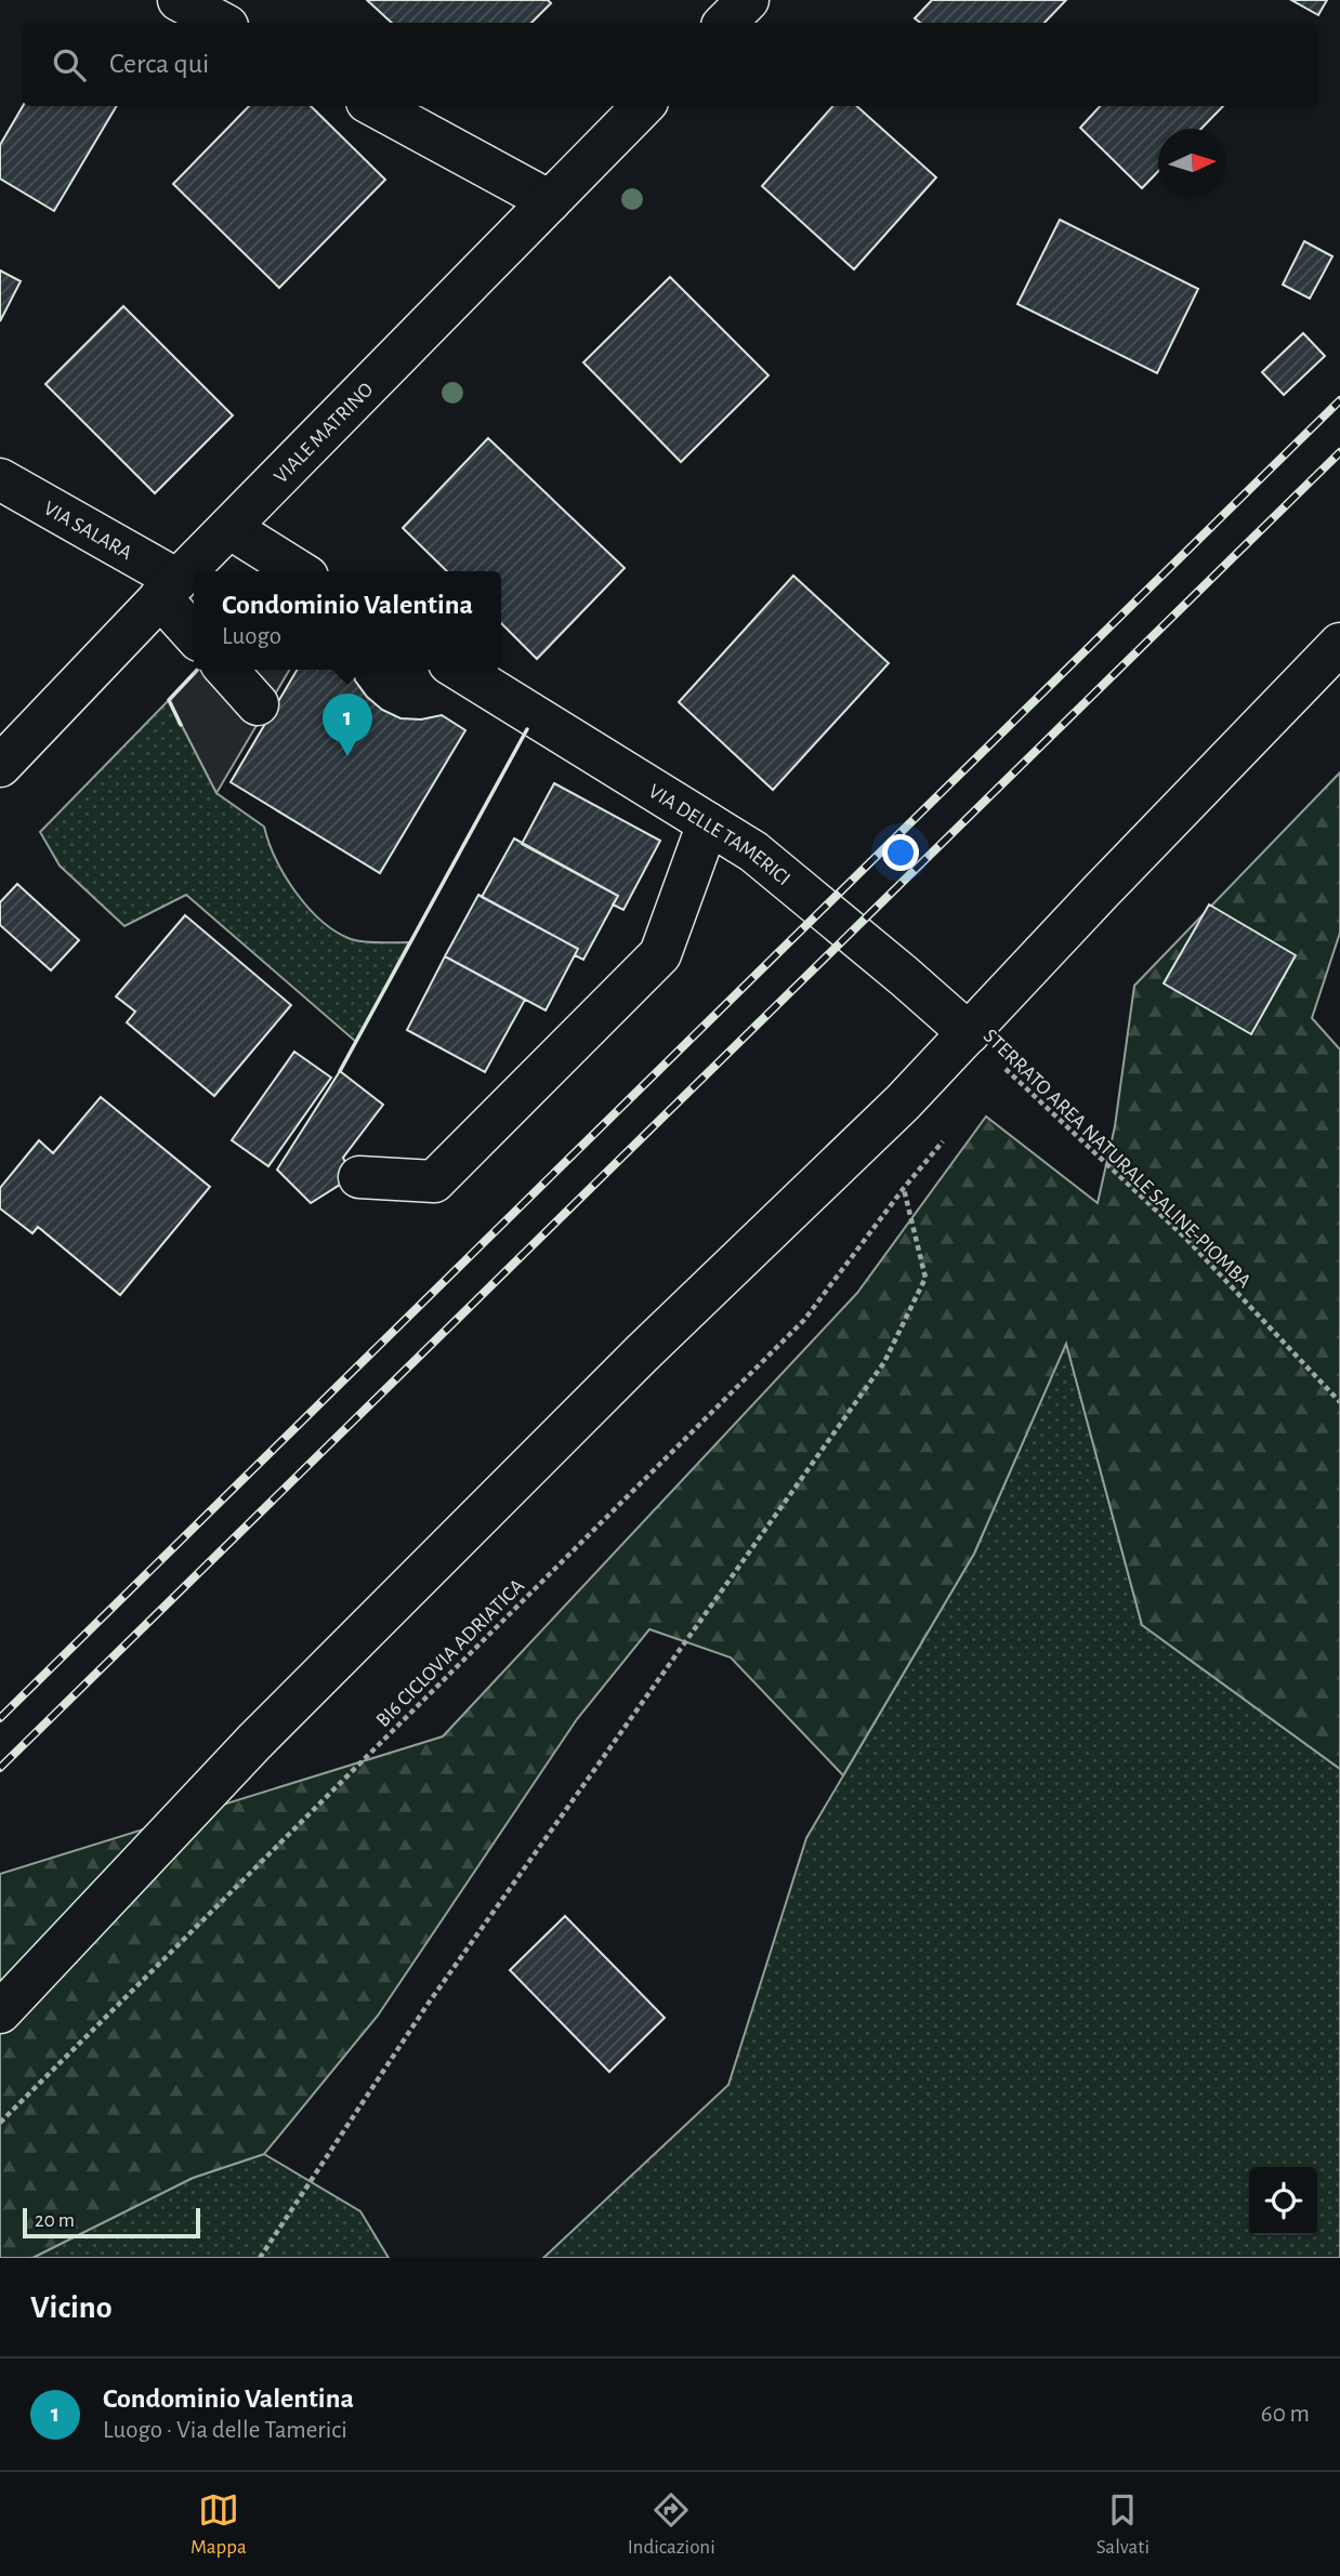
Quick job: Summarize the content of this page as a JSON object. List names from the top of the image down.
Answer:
{
  "streets": {
    "street": ["VIALE MATRINO", "VIA SALARA", "VIA DELLE TAMERICI"],
    "path": ["STERRATO AREA NATURALE SALINE-PIOMBA", "BI6 CICLOVIA ADRIATICA"]
  },
  "crossings": [
    ["VIALE MATRINO", "VIA SALARA"],
    ["VIA DELLE TAMERICI", "STERRATO AREA NATURALE SALINE-PIOMBA"]
  ],
  "scale_bar": "20 m",
  "north": "right",
  "page": {
    "search": "Cerca qui",
    "popup": ["Condominio Valentina", "Luogo"],
    "pins": "1",
    "scale": "20 m",
    "heading": "Vicino",
    "list": [
      {
        "mark": "1",
        "name": "Condominio Valentina",
        "note": "Luogo · Via delle Tamerici",
        "value": "60 m"
      }
    ],
    "nav": ["Mappa", "Indicazioni", "Salvati"]
  }
}
